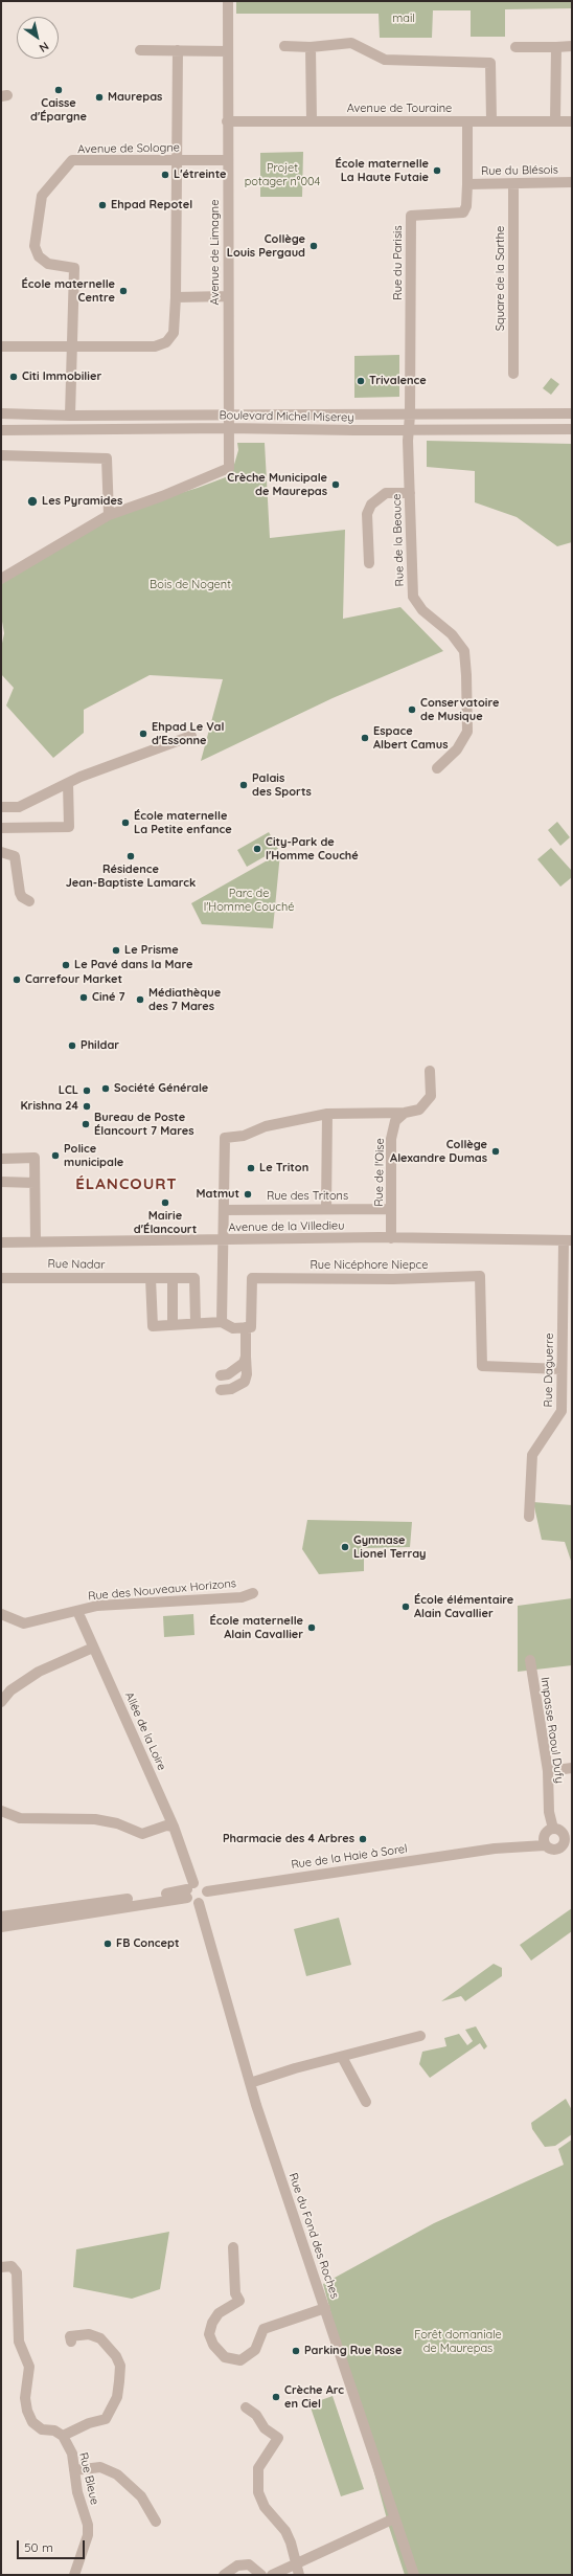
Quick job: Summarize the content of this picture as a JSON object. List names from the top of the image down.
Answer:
{
  "streets": {
    "street": [
      "Avenue de Touraine",
      "Avenue de Sologne",
      "Rue du Blésois",
      "Avenue de Limagne",
      "Rue du Parisis",
      "Square de la Sarthe",
      "Boulevard Michel Miserey",
      "Rue de la Beauce",
      "Rue de l'Oise",
      "Rue des Tritons",
      "Avenue de la Villedieu",
      "Rue Nadar",
      "Rue Nicéphore Niepce",
      "Rue Daguerre",
      "Rue des Nouveaux Horizons",
      "Impasse Raoul Dufy",
      "Allée de la Loire",
      "Rue de la Haie à Sorel",
      "Rue du Fond des Roches",
      "Rue Bleue"
    ]
  },
  "crossings": [
    ["Avenue de Touraine", "Avenue de Limagne"],
    ["Avenue de Touraine", "Rue du Parisis"],
    ["Avenue de Sologne", "Avenue de Limagne"],
    ["Avenue de Sologne", "Boulevard Michel Miserey"],
    ["Rue du Blésois", "Rue du Parisis"],
    ["Rue du Blésois", "Square de la Sarthe"],
    ["Avenue de Limagne", "Boulevard Michel Miserey"],
    ["Rue du Parisis", "Boulevard Michel Miserey"],
    ["Rue du Parisis", "Rue de la Beauce"],
    ["Boulevard Michel Miserey", "Rue de la Beauce"],
    ["Rue de l'Oise", "Rue des Tritons"],
    ["Rue de l'Oise", "Avenue de la Villedieu"],
    ["Avenue de la Villedieu", "Rue Daguerre"],
    ["Rue Nicéphore Niepce", "Rue Daguerre"],
    ["Rue des Nouveaux Horizons", "Allée de la Loire"],
    ["Impasse Raoul Dufy", "Rue de la Haie à Sorel"],
    ["Allée de la Loire", "Rue de la Haie à Sorel"],
    ["Allée de la Loire", "Rue du Fond des Roches"],
    ["Rue de la Haie à Sorel", "Rue du Fond des Roches"]
  ],
  "districts": ["ÉLANCOURT"],
  "parks": [
    "mail",
    "Projet potager n°004",
    "Bois de Nogent",
    "Parc de l'Homme Couché",
    "Forêt domaniale de Maurepas"
  ],
  "places": [
    "Caisse d'Épargne",
    "Maurepas",
    "École maternelle La Haute Futaie",
    "L'étreinte",
    "Ehpad Repotel",
    "Collège Louis Pergaud",
    "École maternelle Centre",
    "Citi Immobilier",
    "Trivalence",
    "Crèche Municipale de Maurepas",
    "Les Pyramides",
    "Conservatoire de Musique",
    "Ehpad Le Val d'Essonne",
    "Espace Albert Camus",
    "Palais des Sports",
    "École maternelle La Petite enfance",
    "City-Park de l'Homme Couché",
    "Résidence Jean-Baptiste Lamarck",
    "Le Prisme",
    "Le Pavé dans la Mare",
    "Carrefour Market",
    "Ciné 7",
    "Médiathèque des 7 Mares",
    "Phildar",
    "Société Générale",
    "LCL",
    "Krishna 24",
    "Bureau de Poste Élancourt 7 Mares",
    "Collège Alexandre Dumas",
    "Police municipale",
    "Le Triton",
    "Matmut",
    "Mairie d'Élancourt",
    "Gymnase Lionel Terray",
    "École élémentaire Alain Cavallier",
    "École maternelle Alain Cavallier",
    "Pharmacie des 4 Arbres",
    "FB Concept",
    "Parking Rue Rose",
    "Crèche Arc en Ciel"
  ],
  "scale_bar": "50 m",
  "north": "bottom right"
}
